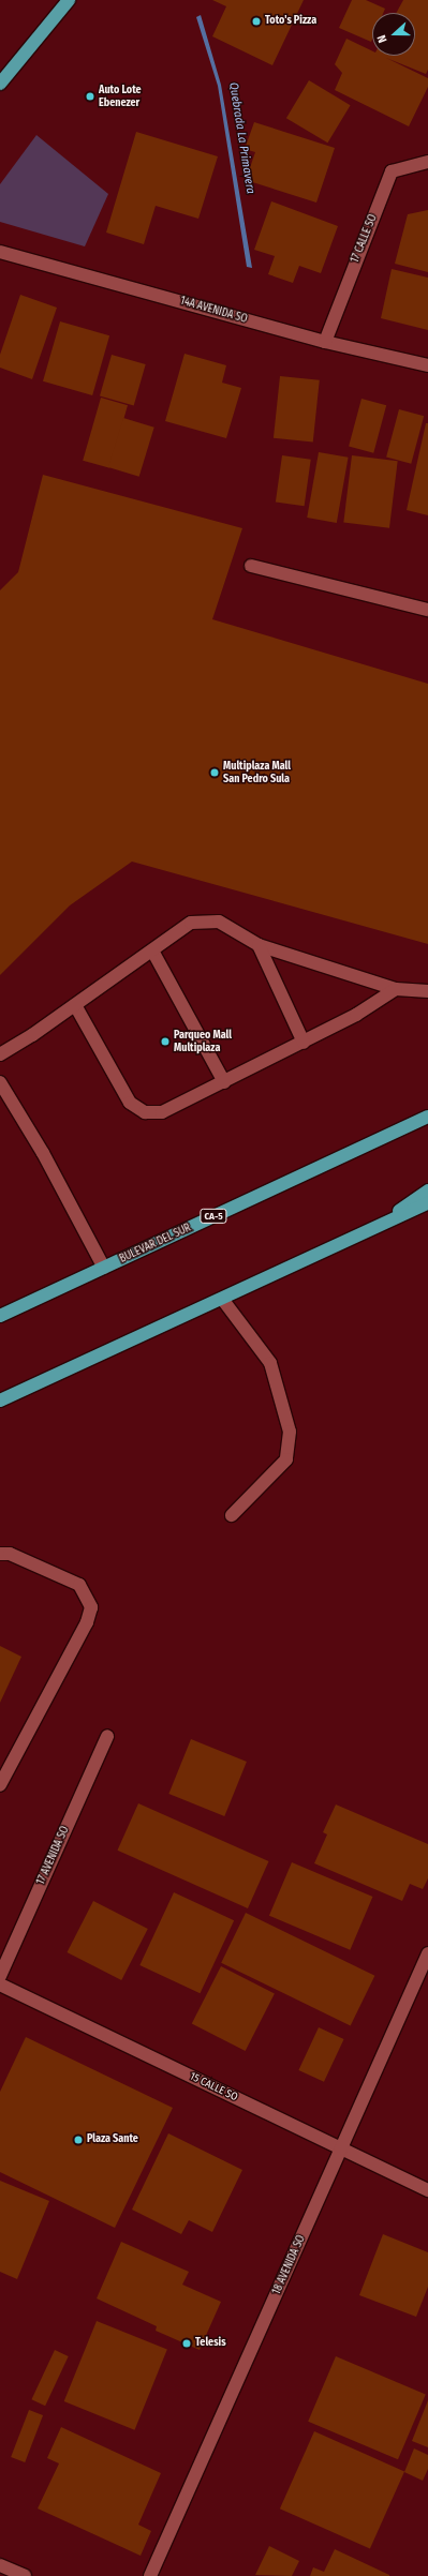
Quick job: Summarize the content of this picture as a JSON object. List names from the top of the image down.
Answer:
{
  "streets": {
    "highway": ["CA-5", "BULEVAR DEL SUR"],
    "street": [
      "17 CALLE SO",
      "14A AVENIDA SO",
      "17 AVENIDA SO",
      "15 CALLE SO",
      "18 AVENIDA SO"
    ]
  },
  "crossings": [
    ["17 CALLE SO", "14A AVENIDA SO"],
    ["15 CALLE SO", "18 AVENIDA SO"]
  ],
  "water": ["Quebrada La Primavera"],
  "places": [
    "Toto's Pizza",
    "Auto Lote Ebenezer",
    "Multiplaza Mall San Pedro Sula",
    "Parqueo Mall Multiplaza",
    "Plaza Sante",
    "Telesis"
  ],
  "north": "left"
}
